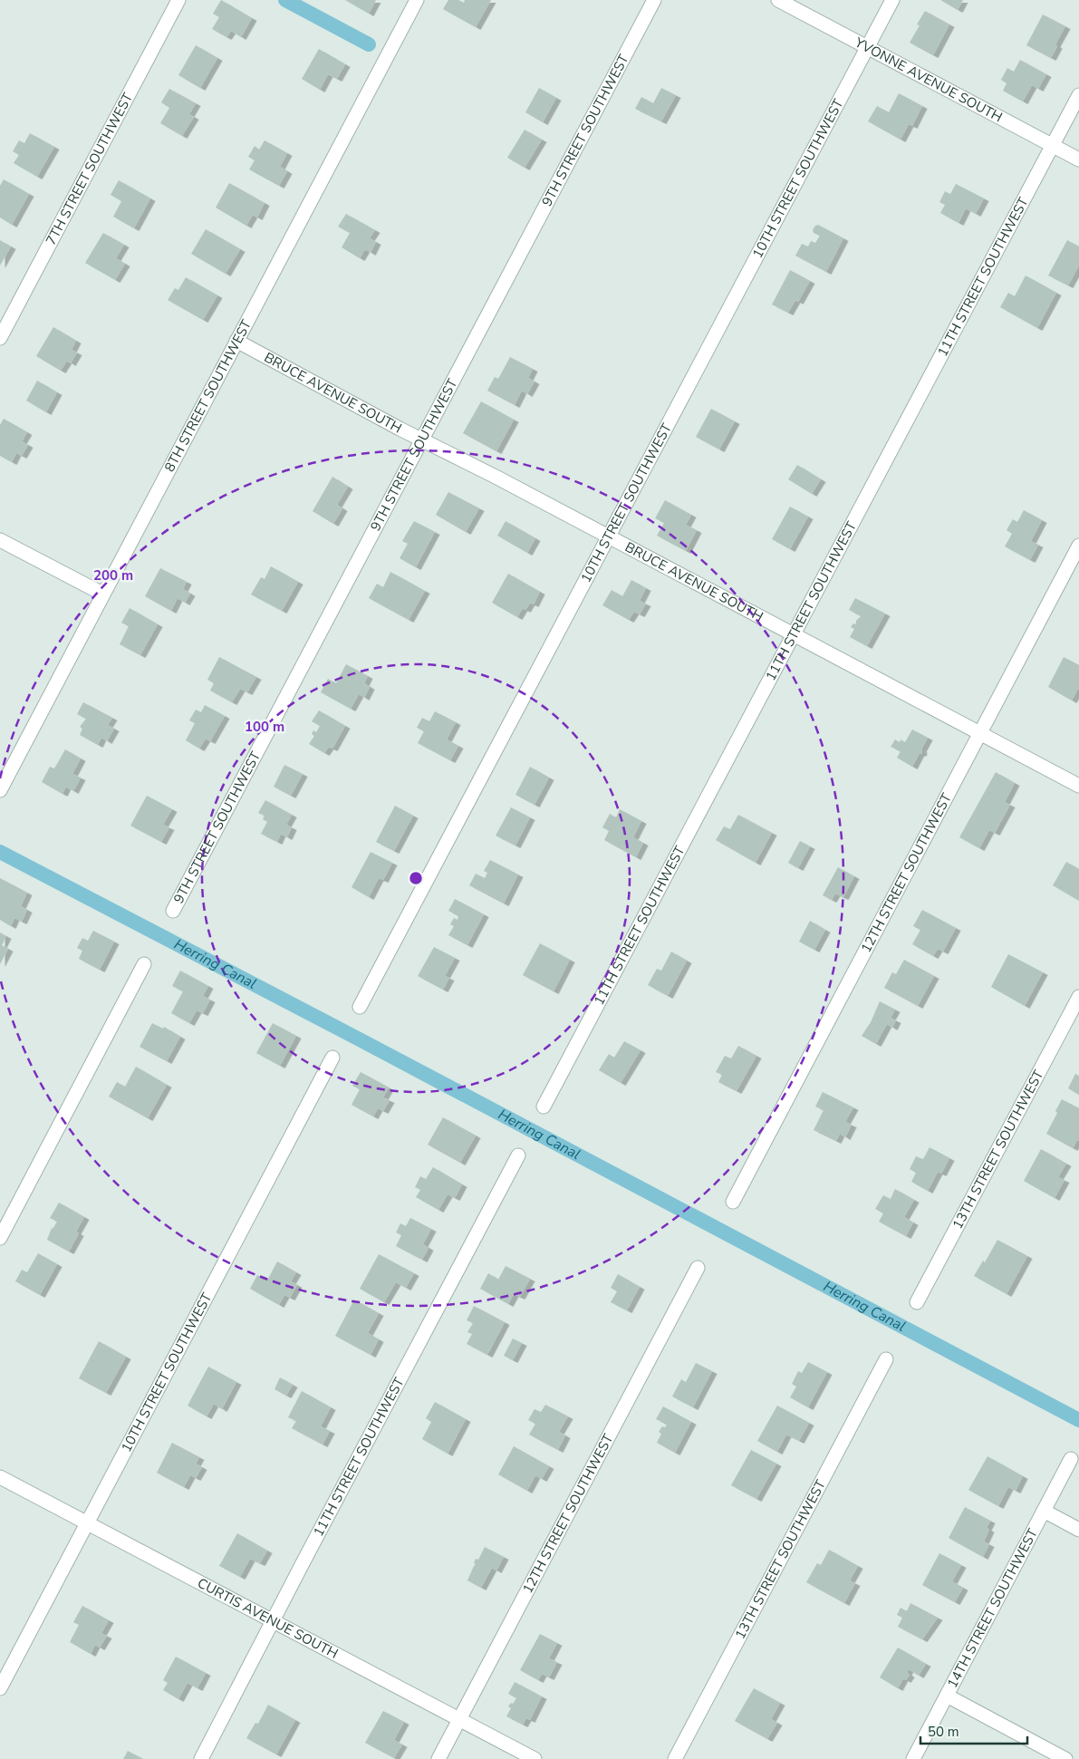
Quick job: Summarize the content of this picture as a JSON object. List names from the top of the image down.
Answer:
{
  "streets": {
    "street": [
      "YVONNE AVENUE SOUTH",
      "9TH STREET SOUTHWEST",
      "7TH STREET SOUTHWEST",
      "10TH STREET SOUTHWEST",
      "11TH STREET SOUTHWEST",
      "BRUCE AVENUE SOUTH",
      "8TH STREET SOUTHWEST",
      "12TH STREET SOUTHWEST",
      "13TH STREET SOUTHWEST",
      "14TH STREET SOUTHWEST",
      "CURTIS AVENUE SOUTH"
    ]
  },
  "crossings": [
    ["YVONNE AVENUE SOUTH", "10TH STREET SOUTHWEST"],
    ["YVONNE AVENUE SOUTH", "11TH STREET SOUTHWEST"],
    ["9TH STREET SOUTHWEST", "BRUCE AVENUE SOUTH"],
    ["10TH STREET SOUTHWEST", "BRUCE AVENUE SOUTH"],
    ["10TH STREET SOUTHWEST", "CURTIS AVENUE SOUTH"],
    ["11TH STREET SOUTHWEST", "BRUCE AVENUE SOUTH"],
    ["11TH STREET SOUTHWEST", "CURTIS AVENUE SOUTH"],
    ["BRUCE AVENUE SOUTH", "8TH STREET SOUTHWEST"],
    ["BRUCE AVENUE SOUTH", "12TH STREET SOUTHWEST"],
    ["12TH STREET SOUTHWEST", "CURTIS AVENUE SOUTH"]
  ],
  "water": ["Herring Canal"],
  "scale_bar": "50 m",
  "rings": ["200 m", "100 m"]
}
